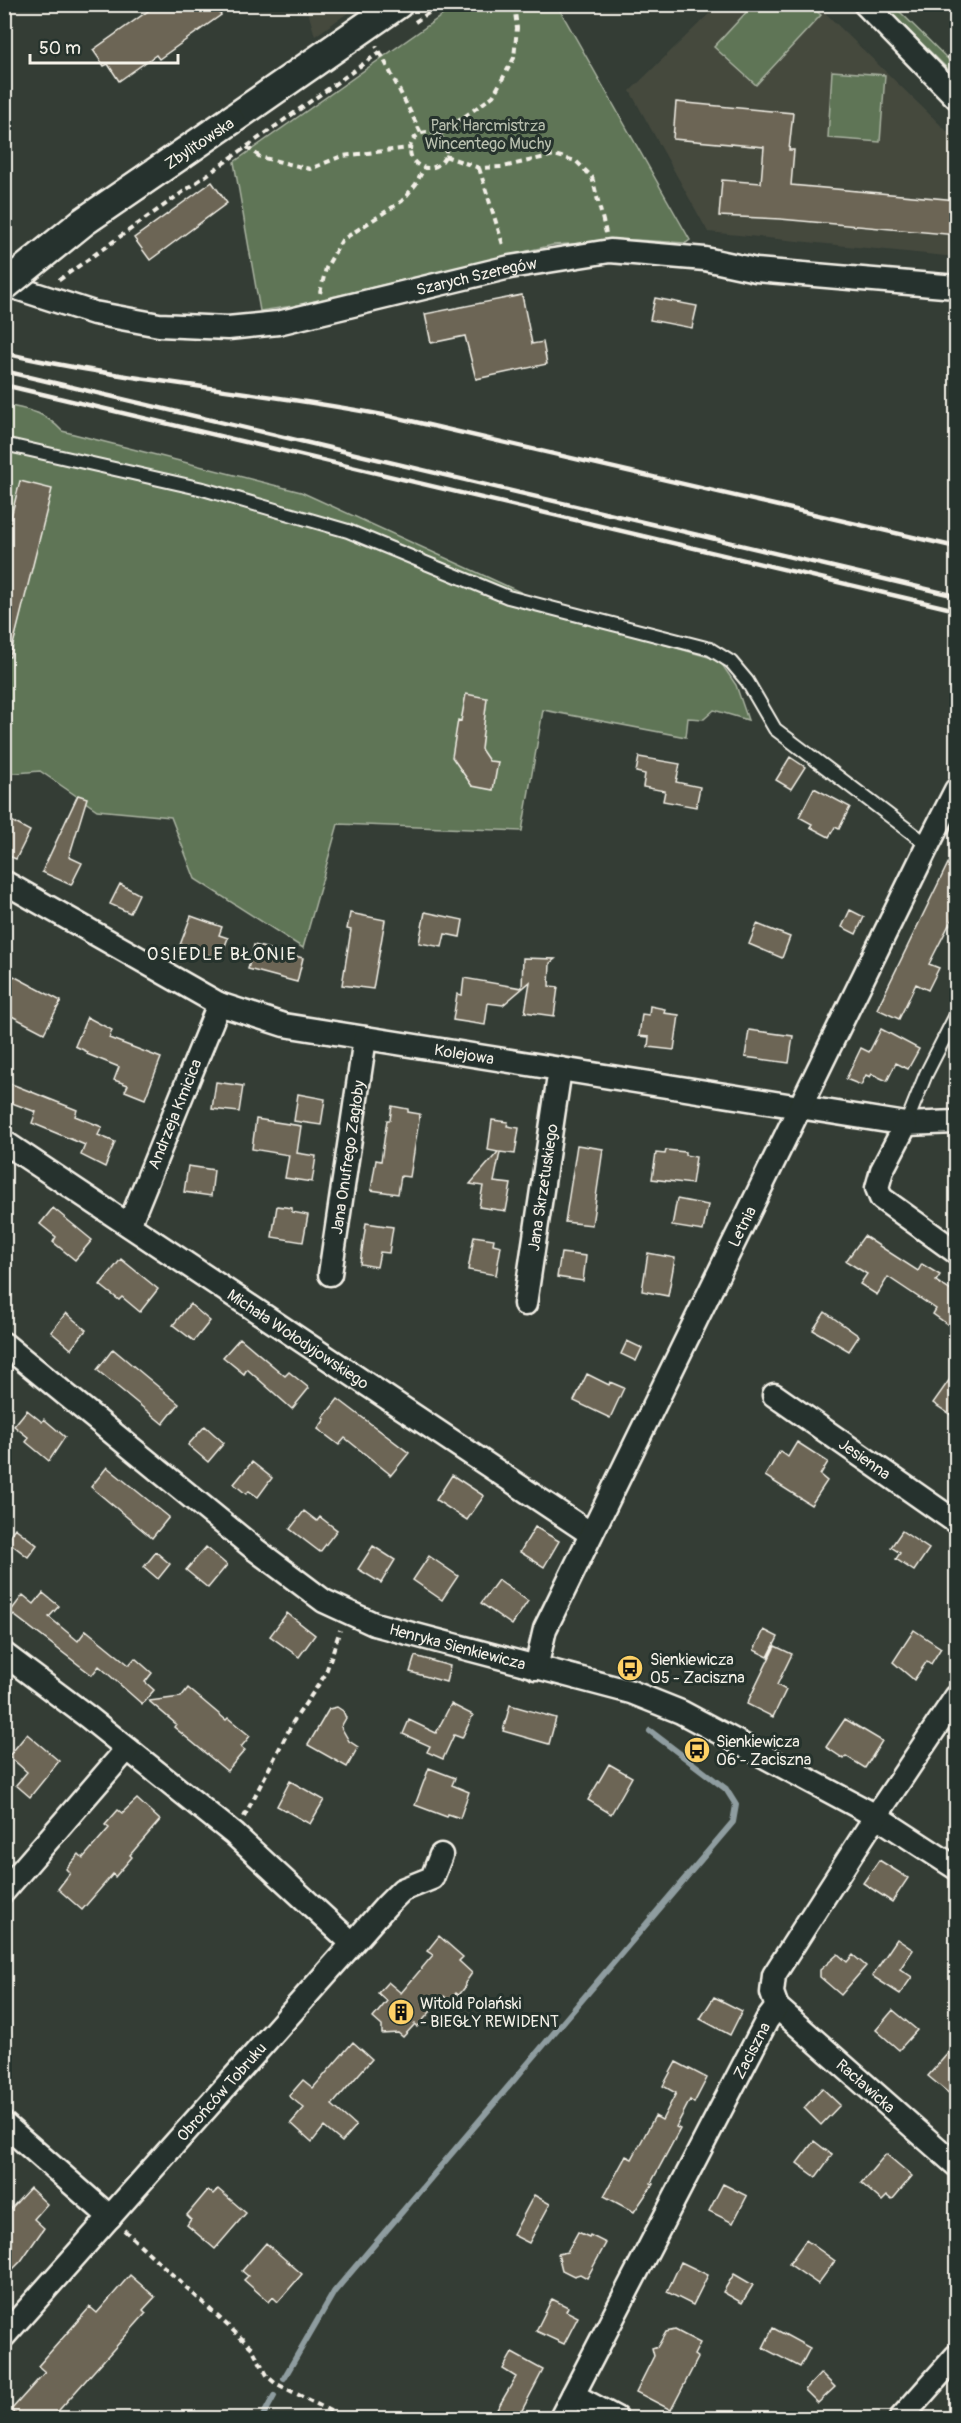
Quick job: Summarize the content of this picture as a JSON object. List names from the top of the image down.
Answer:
{
  "streets": {
    "street": [
      "Zbylitowska",
      "Szarych Szeregów",
      "Kolejowa",
      "Andrzeja Kmicica",
      "Jana Onufrego Zagłoby",
      "Jana Skrzetuskiego",
      "Letnia",
      "Michała Wołodyjowskiego",
      "Jesienna",
      "Henryka Sienkiewicza",
      "Zaciszna",
      "Racławicka",
      "Obrońców Tobruku"
    ]
  },
  "crossings": [
    ["Zbylitowska", "Szarych Szeregów"],
    ["Kolejowa", "Andrzeja Kmicica"],
    ["Kolejowa", "Jana Onufrego Zagłoby"],
    ["Kolejowa", "Jana Skrzetuskiego"],
    ["Kolejowa", "Letnia"],
    ["Andrzeja Kmicica", "Michała Wołodyjowskiego"],
    ["Letnia", "Michała Wołodyjowskiego"],
    ["Letnia", "Henryka Sienkiewicza"],
    ["Henryka Sienkiewicza", "Zaciszna"],
    ["Zaciszna", "Racławicka"]
  ],
  "districts": ["OSIEDLE BŁONIE"],
  "parks": ["Park Harcmistrza Wincentego Muchy"],
  "places": {
    "bus stop": ["Sienkiewicza 05 - Zaciszna", "Sienkiewicza 06 - Zaciszna"],
    "building": ["Witold Polański - BIEGŁY REWIDENT"]
  },
  "scale_bar": "50 m"
}
